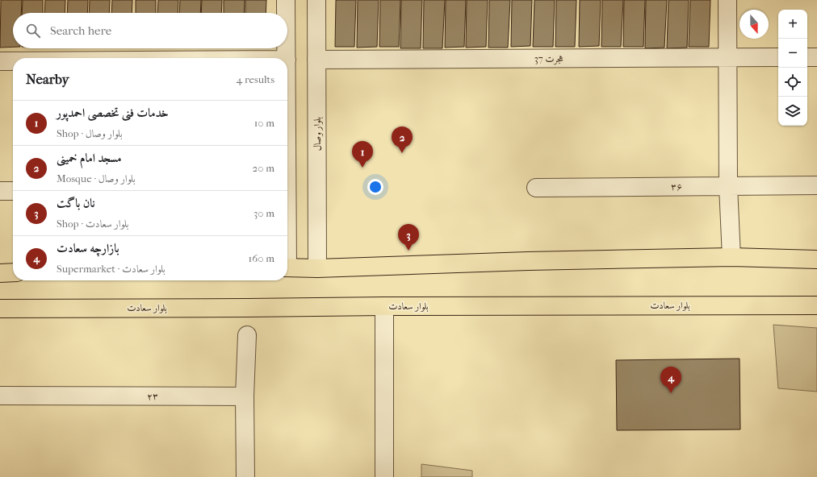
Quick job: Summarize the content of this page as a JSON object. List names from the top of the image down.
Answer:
{
  "streets": {
    "main road": ["بلوار سعادت"],
    "street": [
      "هجرت 37",
      "بلوار وصال",
      "۳۶",
      "۲۳"
    ]
  },
  "crossings": [
    ["هجرت 37", "بلوار وصال"]
  ],
  "north": "bottom",
  "page": {
    "map_buttons": ["+", "−"],
    "search": "Search here",
    "heading": ["Nearby", "4 results"],
    "list": [
      {
        "mark": "1",
        "name": "خدمات فنی تخصصی احمدپور",
        "note": "Shop · بلوار وصال",
        "value": "10 m"
      },
      {
        "mark": "2",
        "name": "مسجد امام خمینی",
        "note": "Mosque · بلوار وصال",
        "value": "20 m"
      },
      {
        "mark": "3",
        "name": "نان باگت",
        "note": "Shop · بلوار سعادت",
        "value": "30 m"
      },
      {
        "mark": "4",
        "name": "بازارچه سعادت",
        "note": "Supermarket · بلوار سعادت",
        "value": "160 m"
      }
    ],
    "pins": [
      "2",
      "1",
      "3",
      "4"
    ]
  }
}
